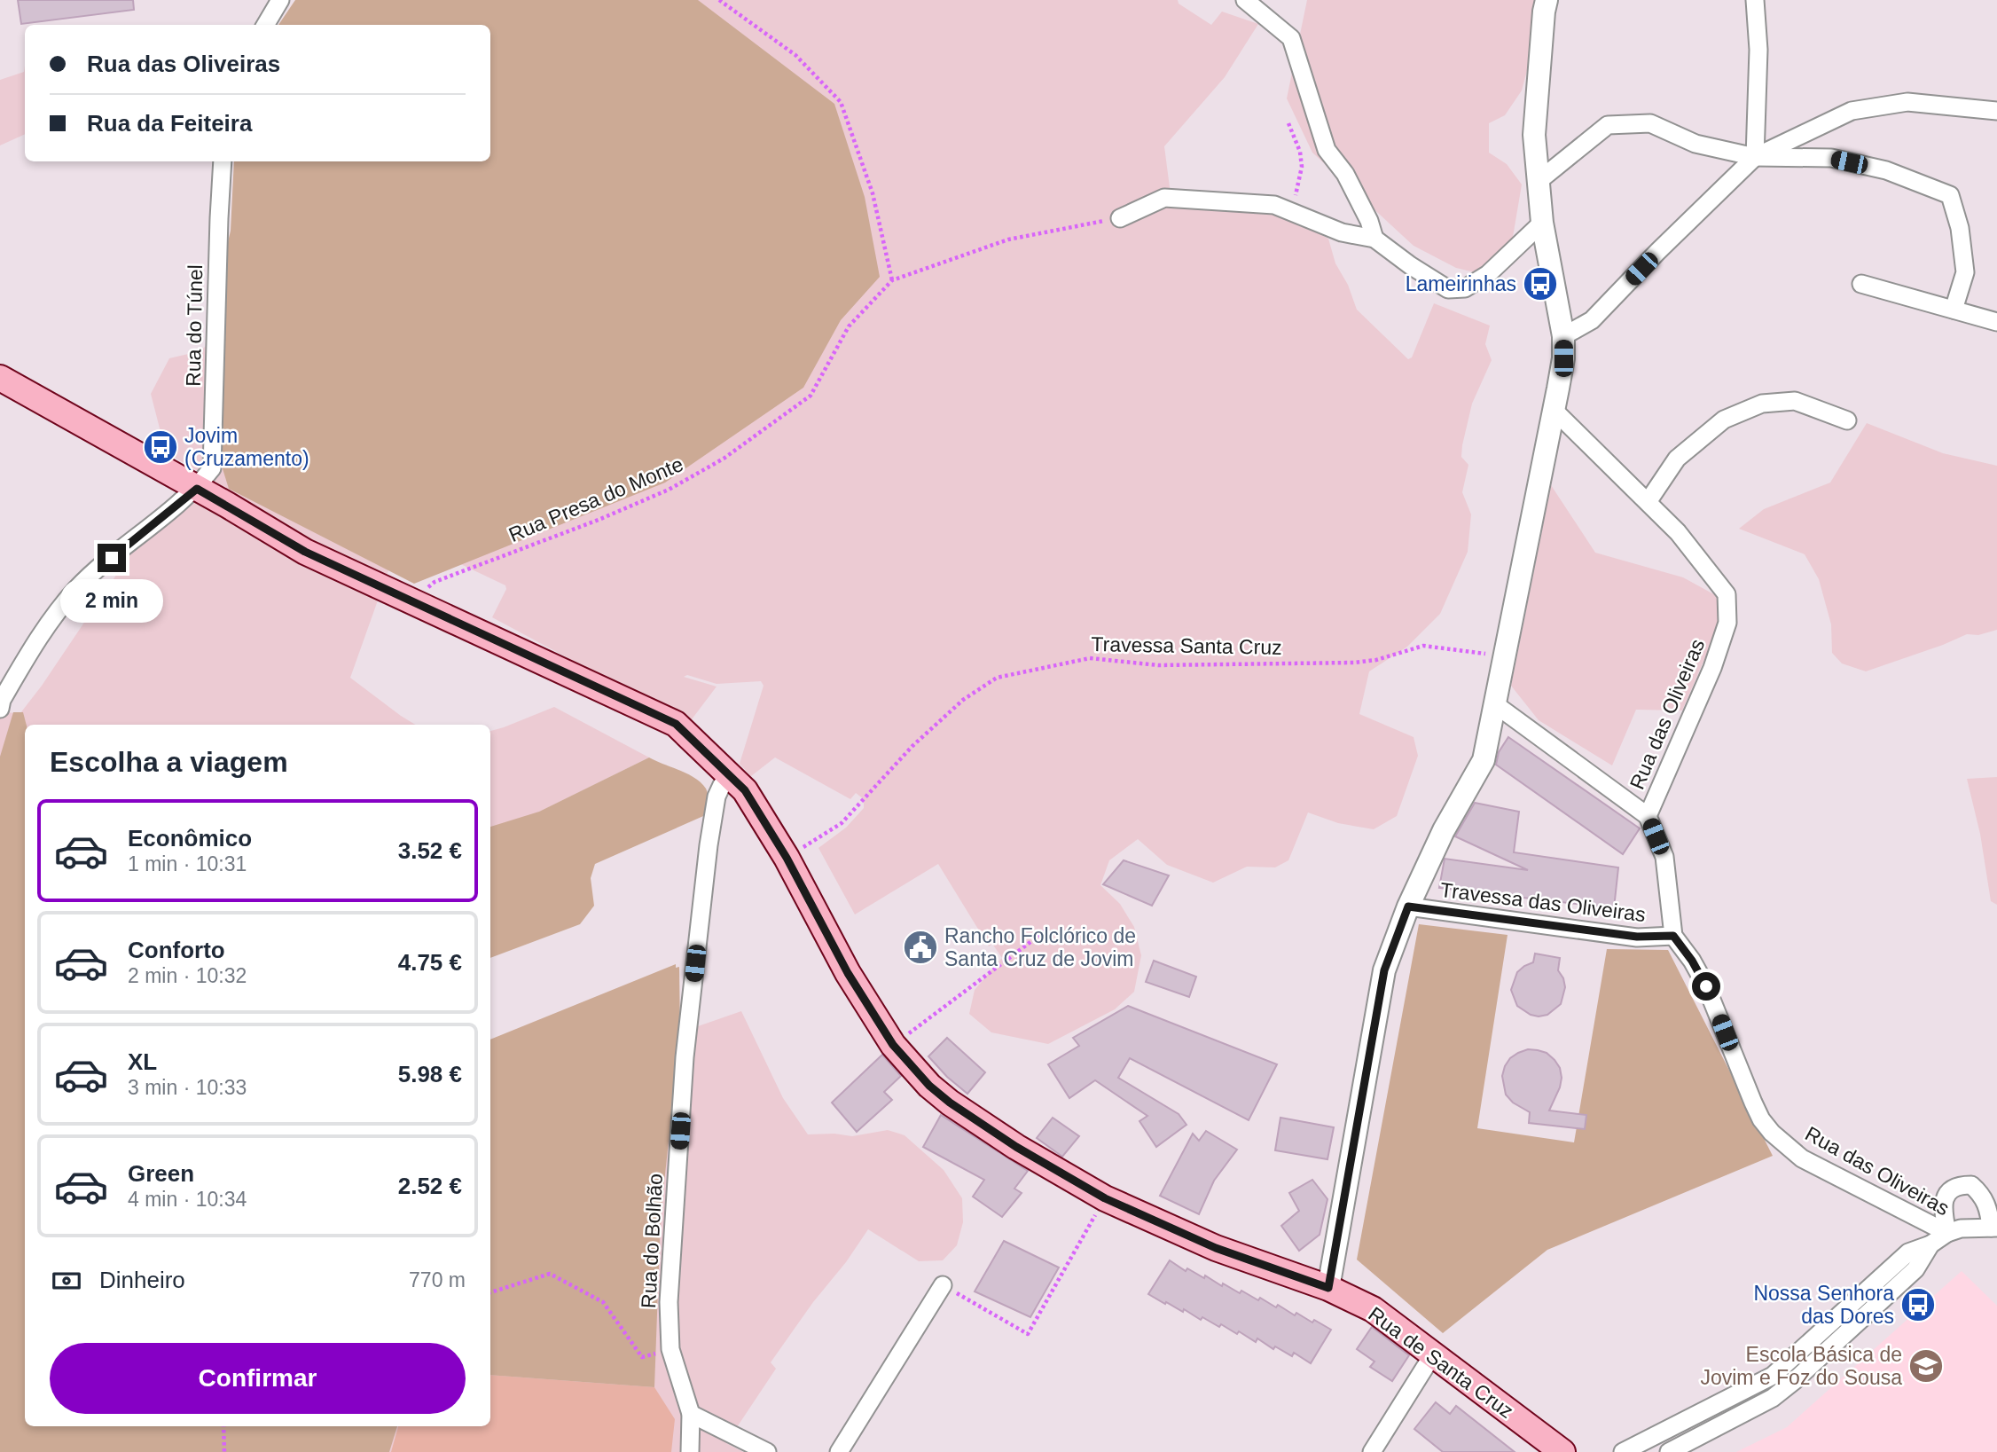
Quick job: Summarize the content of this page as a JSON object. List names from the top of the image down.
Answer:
{
  "streets": {
    "main road": ["Rua de Santa Cruz"],
    "street": [
      "Rua do Túnel",
      "Rua das Oliveiras",
      "Travessa das Oliveiras",
      "Rua do Bolhão"
    ],
    "path": ["Rua Presa do Monte", "Travessa Santa Cruz"]
  },
  "crossings": [
    ["Rua do Túnel", "Rua de Santa Cruz"],
    ["Rua Presa do Monte", "Rua de Santa Cruz"],
    ["Travessa Santa Cruz", "Rua de Santa Cruz"],
    ["Rua das Oliveiras", "Travessa das Oliveiras"],
    ["Rua do Bolhão", "Rua de Santa Cruz"]
  ],
  "places": {
    "bus stop": ["Lameirinhas", "Jovim (Cruzamento)", "Nossa Senhora das Dores"],
    "public building": ["Rancho Folclórico de Santa Cruz de Jovim"],
    "school or university": ["Escola Básica de Jovim e Foz do Sousa"]
  },
  "page": {
    "banner": ["Rua das Oliveiras", "Rua da Feiteira"],
    "bubble": "2 min",
    "heading": "Escolha a viagem",
    "list": [
      {
        "name": "Econômico",
        "note": "1 min · 10:31",
        "value": "3.52 €"
      },
      {
        "name": "Conforto",
        "note": "2 min · 10:32",
        "value": "4.75 €"
      },
      {
        "name": "XL",
        "note": "3 min · 10:33",
        "value": "5.98 €"
      },
      {
        "name": "Green",
        "note": "4 min · 10:34",
        "value": "2.52 €"
      }
    ],
    "pay": ["Dinheiro", "770 m"],
    "buttons": "Confirmar"
  }
}
